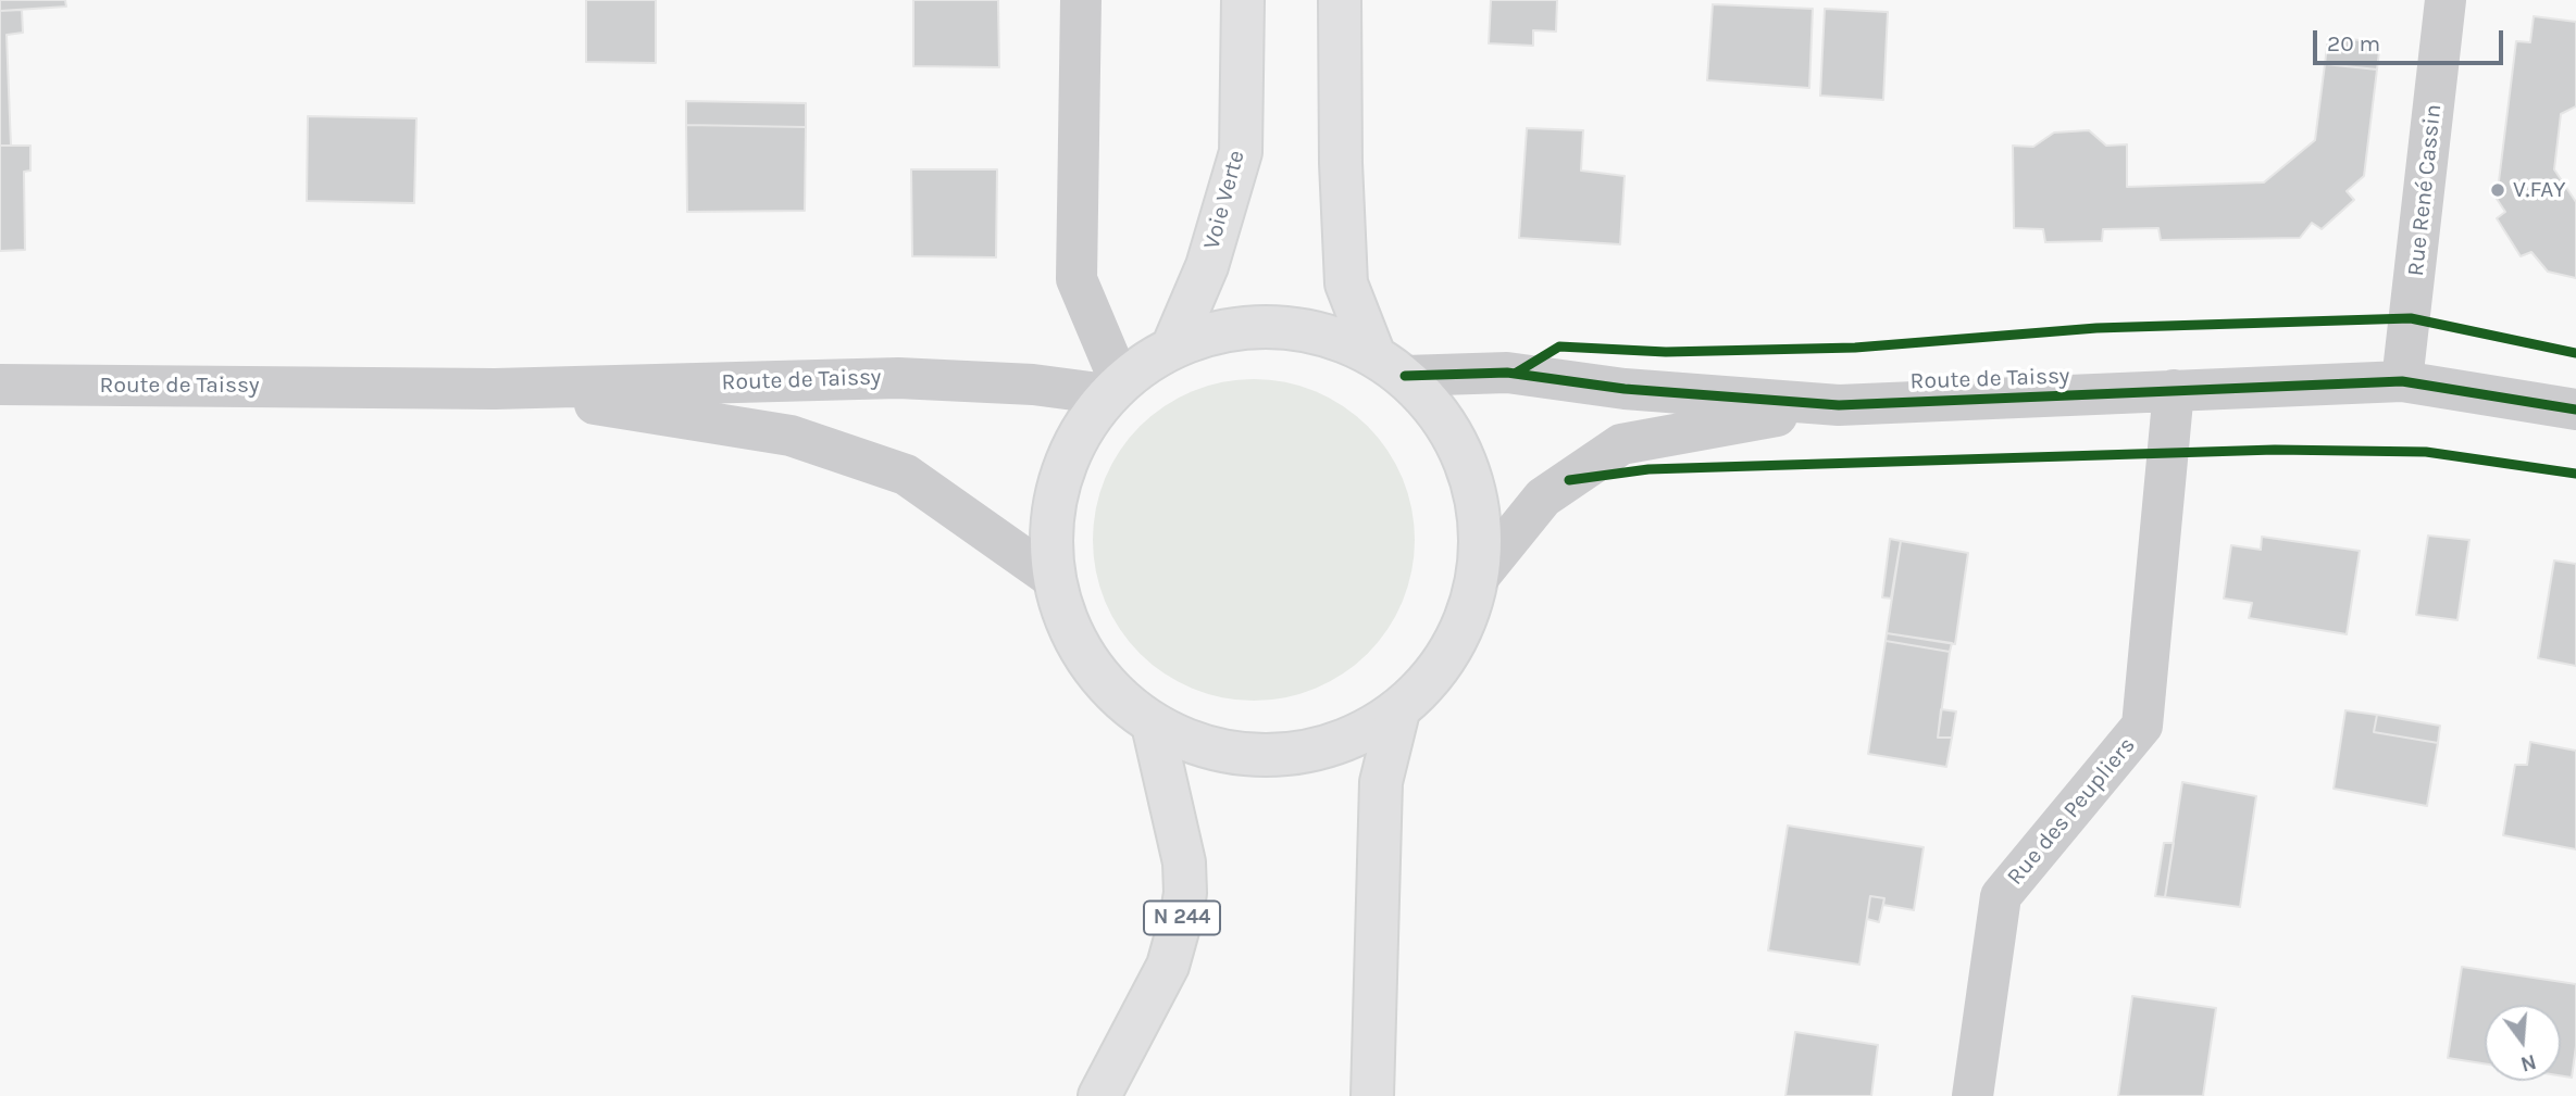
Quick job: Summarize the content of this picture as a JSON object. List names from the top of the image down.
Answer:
{
  "streets": {
    "main road": ["Voie Verte", "N 244"],
    "street": ["Rue René Cassin", "Route de Taissy", "Rue des Peupliers"]
  },
  "crossings": [
    ["Rue René Cassin", "Route de Taissy"],
    ["Route de Taissy", "Rue des Peupliers"]
  ],
  "places": ["V.FAY"],
  "scale_bar": "20 m",
  "north": "bottom"
}
